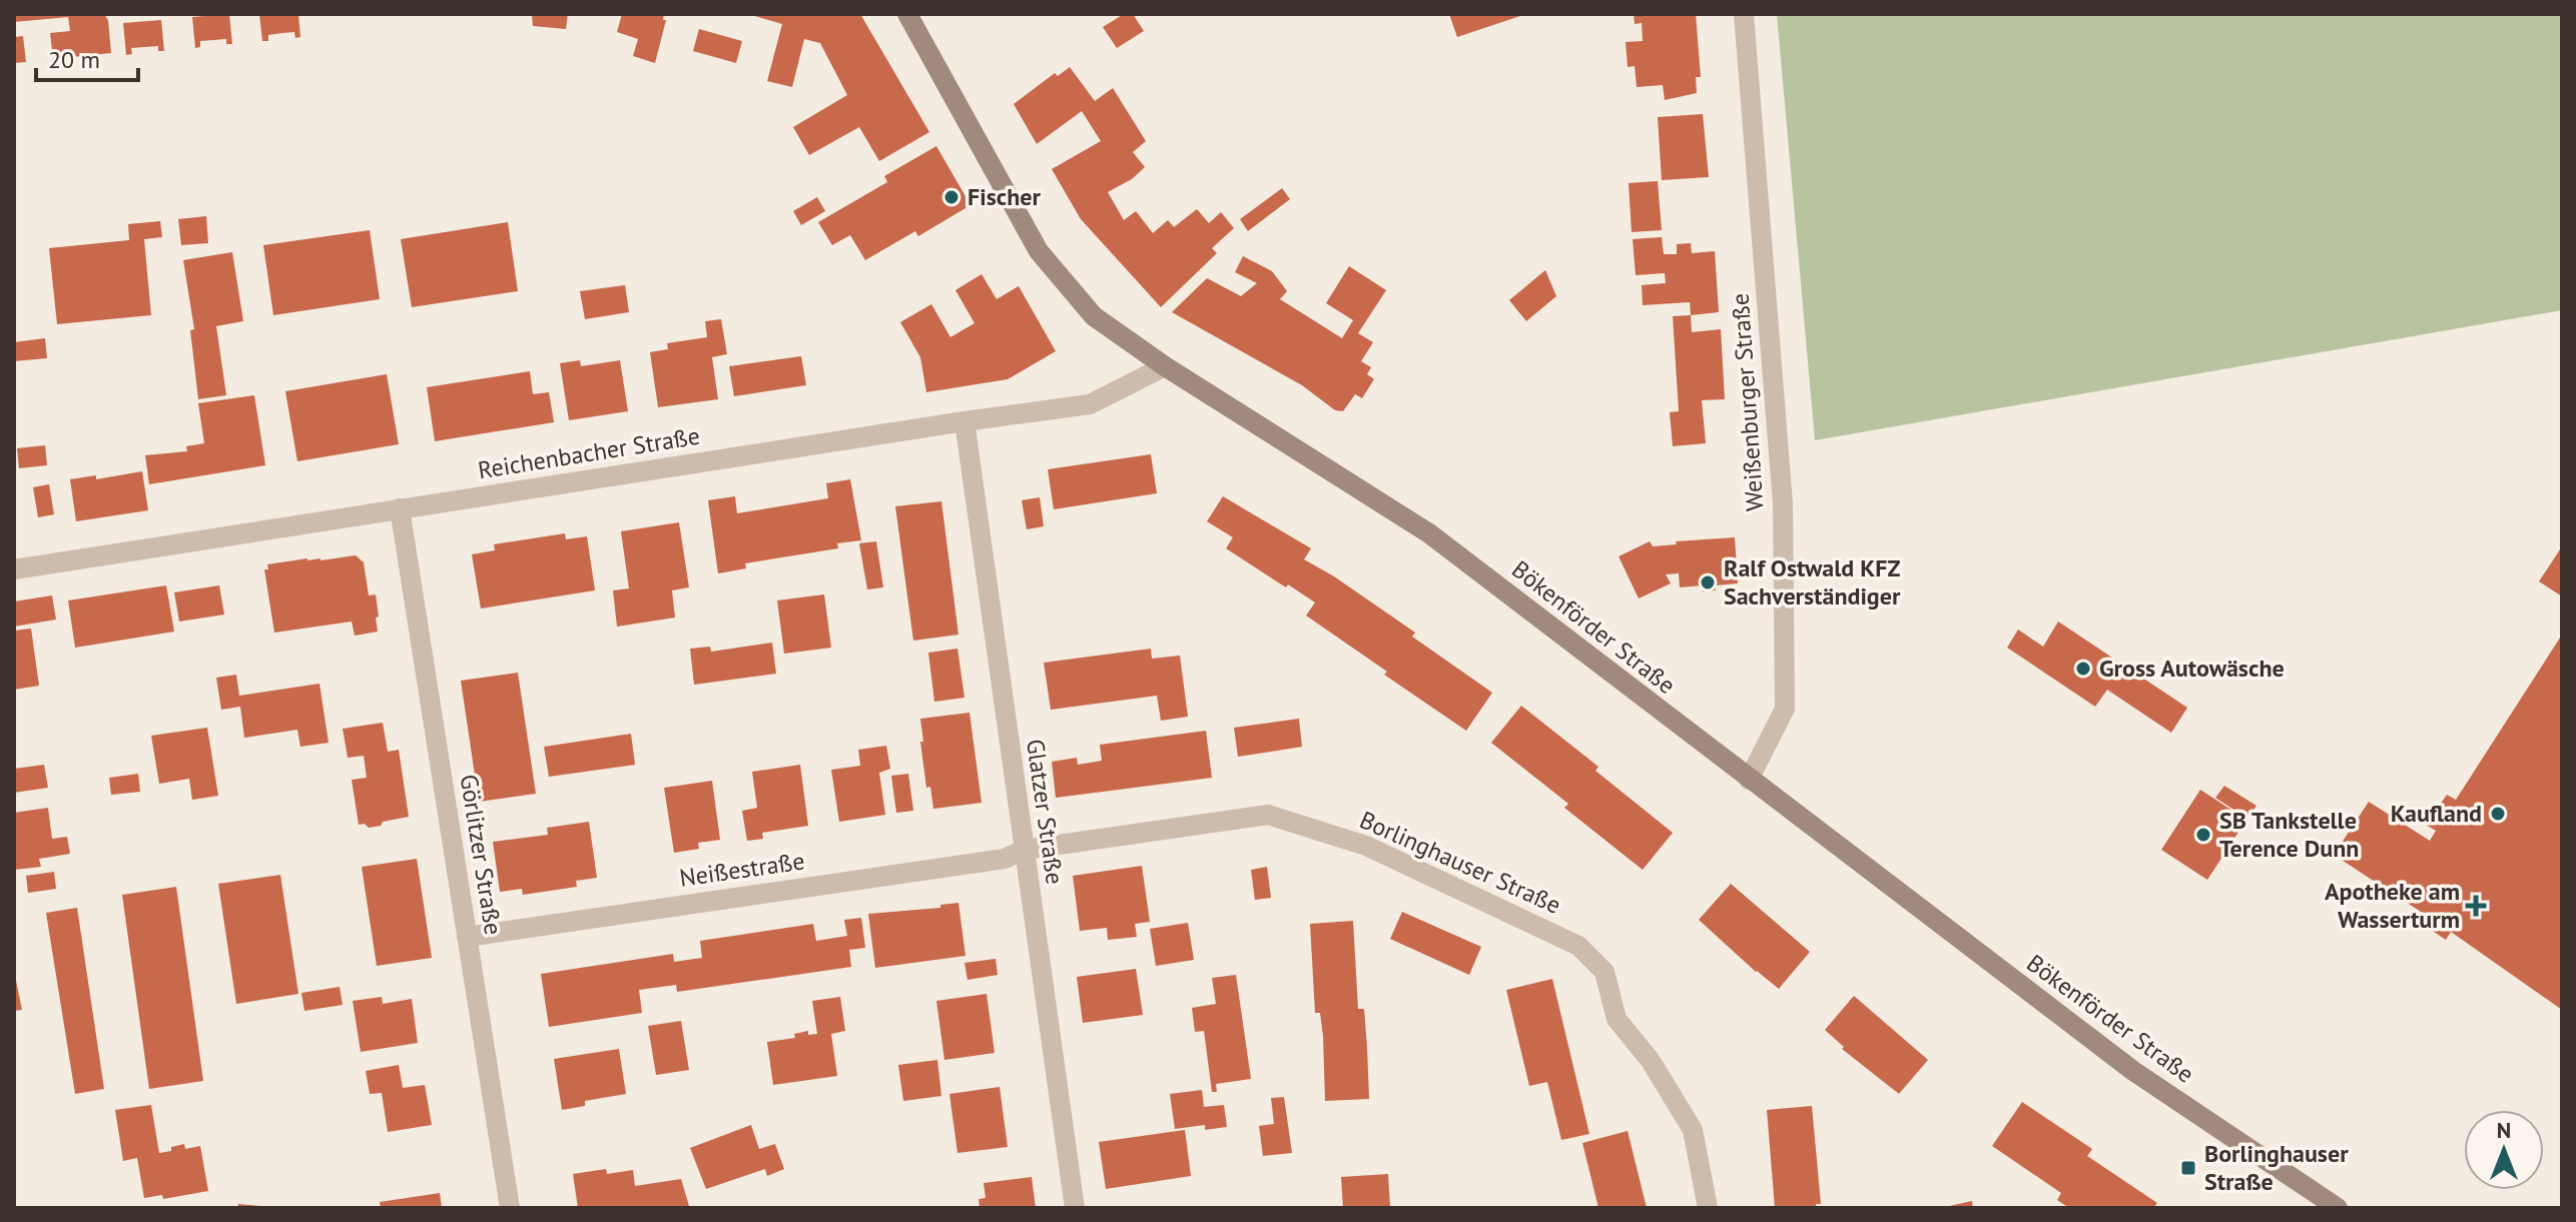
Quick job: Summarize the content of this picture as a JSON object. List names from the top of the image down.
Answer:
{
  "streets": {
    "street": [
      "Weißenburger Straße",
      "Reichenbacher Straße",
      "Bökenförder Straße",
      "Glatzer Straße",
      "Görlitzer Straße",
      "Borlinghauser Straße",
      "Neißestraße"
    ]
  },
  "crossings": [
    ["Weißenburger Straße", "Bökenförder Straße"],
    ["Reichenbacher Straße", "Bökenförder Straße"],
    ["Reichenbacher Straße", "Glatzer Straße"],
    ["Reichenbacher Straße", "Görlitzer Straße"],
    ["Glatzer Straße", "Borlinghauser Straße"],
    ["Glatzer Straße", "Neißestraße"],
    ["Görlitzer Straße", "Neißestraße"],
    ["Borlinghauser Straße", "Neißestraße"]
  ],
  "places": {
    "other": [
      "Fischer",
      "Ralf Ostwald KFZ Sachverständiger",
      "Gross Autowäsche",
      "Kaufland",
      "SB Tankstelle Terence Dunn"
    ],
    "health": ["Apotheke am Wasserturm"],
    "transit": ["Borlinghauser Straße"]
  },
  "scale_bar": "20 m",
  "north": "top"
}
